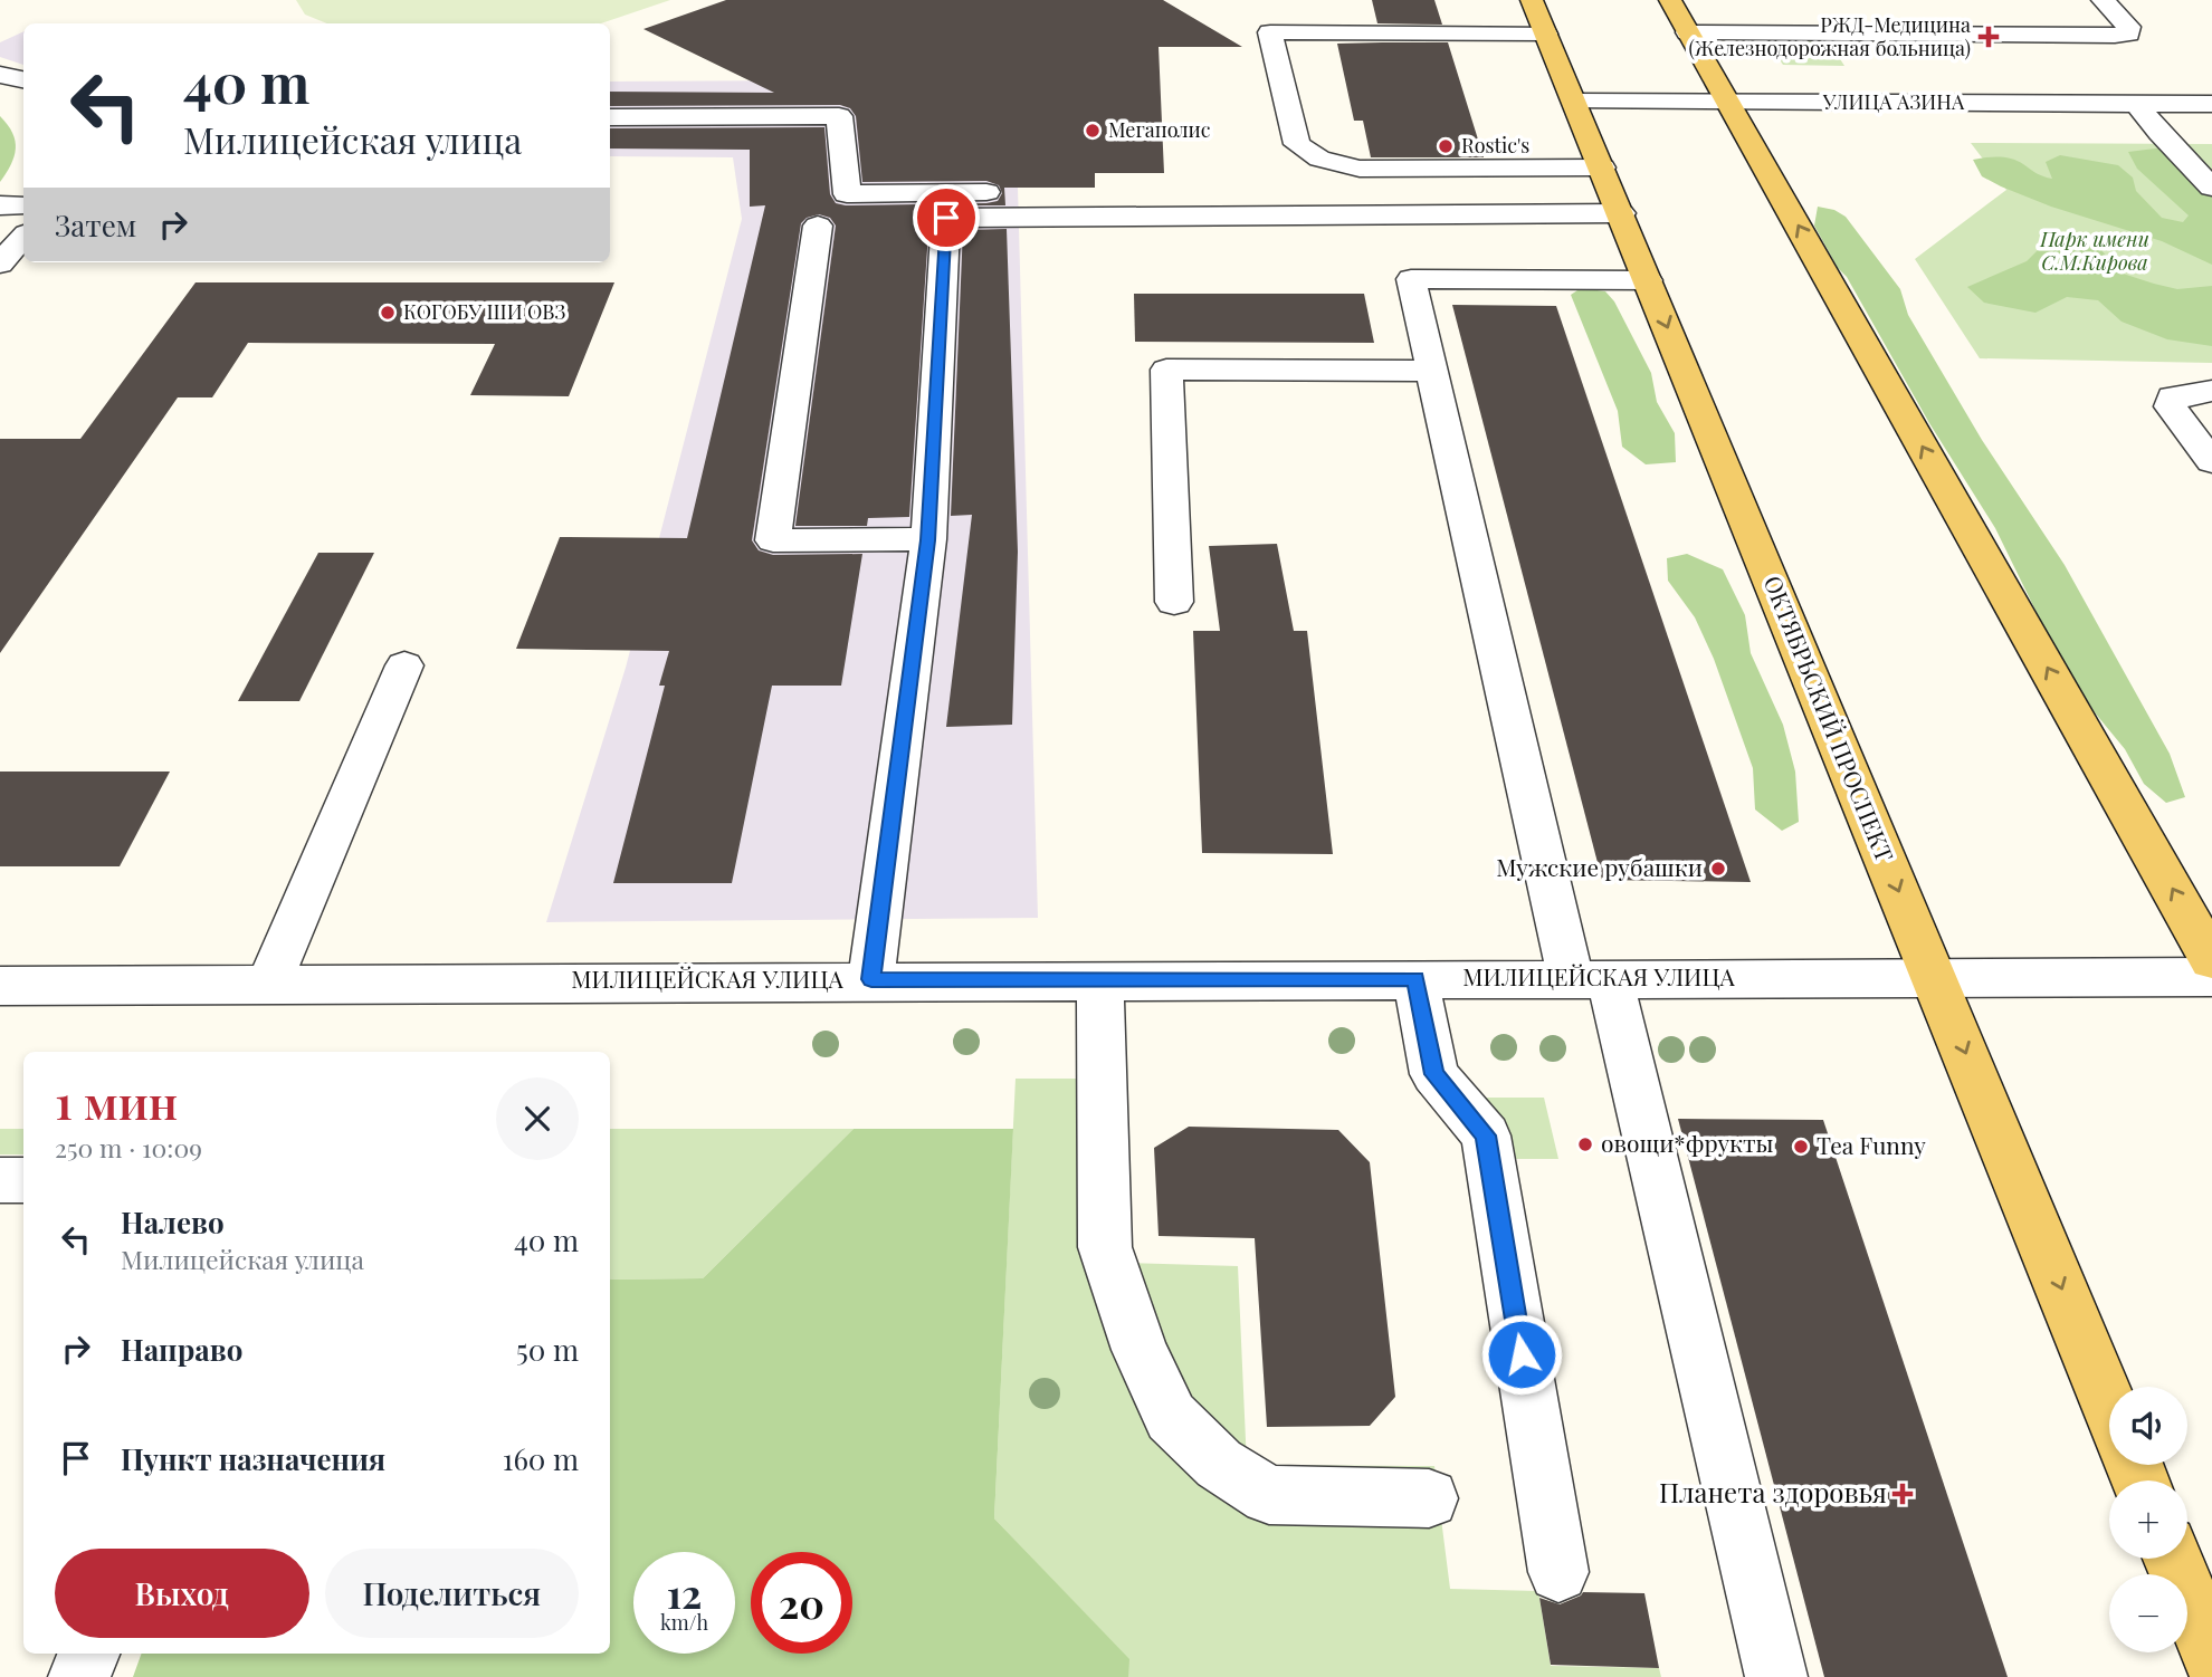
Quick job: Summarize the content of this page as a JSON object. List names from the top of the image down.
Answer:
{
  "streets": {
    "main road": ["ОКТЯБРЬСКИЙ ПРОСПЕКТ"],
    "street": ["УЛИЦА АЗИНА", "МИЛИЦЕЙСКАЯ УЛИЦА"]
  },
  "crossings": [
    ["УЛИЦА АЗИНА", "ОКТЯБРЬСКИЙ ПРОСПЕКТ"],
    ["ОКТЯБРЬСКИЙ ПРОСПЕКТ", "МИЛИЦЕЙСКАЯ УЛИЦА"]
  ],
  "parks": ["Парк имени С.М.Кирова"],
  "places": {
    "health": ["РЖД-Медицина (Железнодорожная больница)", "Планета здоровья"],
    "other": [
      "Мегаполис",
      "Rostiс's",
      "КОГОБУ ШИ ОВЗ",
      "Мужские рубашки",
      "овощи*фрукты",
      "Tea Funny"
    ]
  },
  "page": {
    "turn": ["40 m", "Милицейская улица"],
    "then": "Затем",
    "heading": ["1 мин", "250 m · 10:09"],
    "list": [
      {
        "name": "Налево",
        "note": "Милицейская улица",
        "value": "40 m"
      },
      {
        "name": "Направо",
        "value": "50 m"
      },
      {
        "name": "Пункт назначения",
        "value": "160 m"
      }
    ],
    "map_buttons": ["+", "−"],
    "buttons": ["Выход", "Поделиться"],
    "speed": "12 km/h",
    "limit": "20"
  }
}
